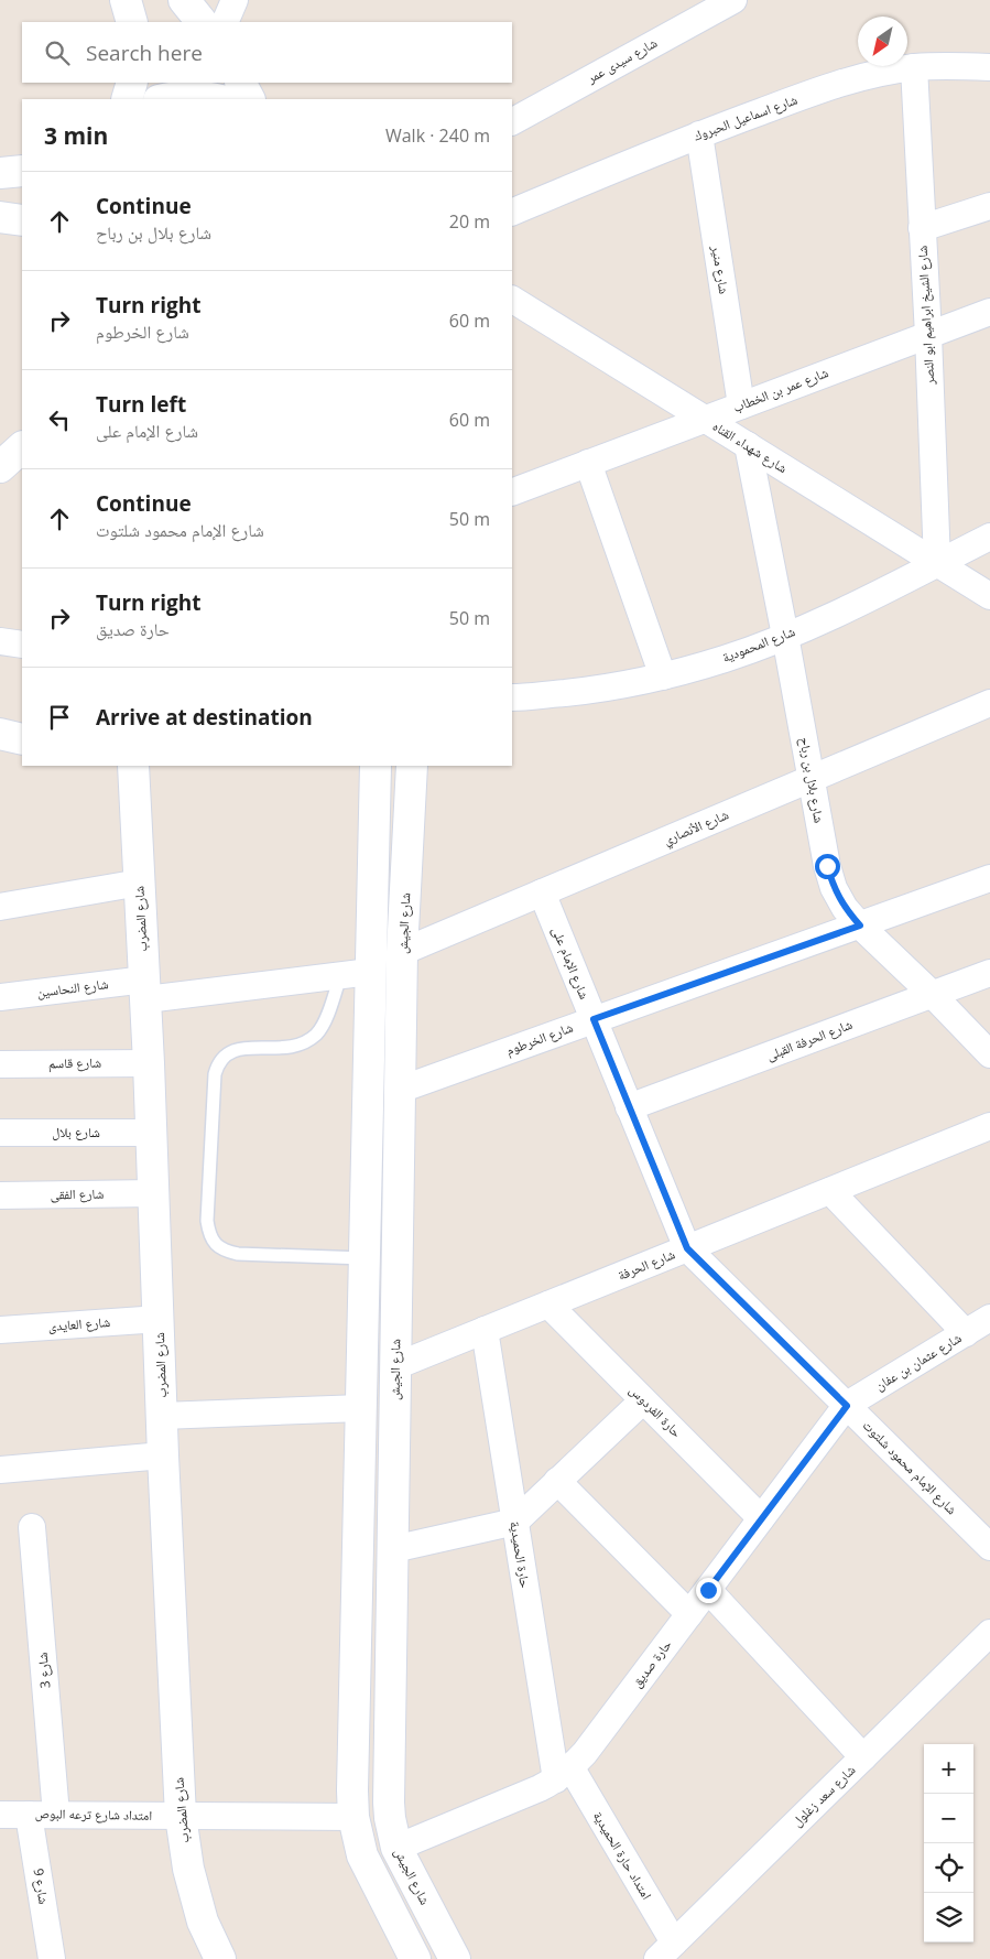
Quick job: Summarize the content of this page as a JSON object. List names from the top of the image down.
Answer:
{
  "streets": {
    "main road": ["شارع المضرب", "شارع الجيش"],
    "street": [
      "شارع سيدى عمر",
      "شارع اسماعيل الحبروك",
      "شارع منير",
      "شارع الشيخ ابراهيم ابو النصر",
      "شارع عمر بن الخطاب",
      "شارع شهداء القناه",
      "شارع المحمودية",
      "شارع بلال بن رباح",
      "شارع الأنصاري",
      "شارع الإمام على",
      "شارع النحاسين",
      "شارع الخرطوم",
      "شارع الحرفة القبلى",
      "شارع قاسم",
      "شارع بلال",
      "شارع الفقى",
      "شارع الحرفة",
      "شارع العايدى",
      "شارع عثمان بن عفان",
      "حارة الفردوس",
      "شارع الإمام محمود شلتوت",
      "حارة الحميدية",
      "حارة صديق",
      "شارع 3",
      "شارع سعد زغلول",
      "امتداد شارع ترعه البوص",
      "امتداد حارة الحميدية",
      "شارع 9"
    ]
  },
  "crossings": [
    ["شارع اسماعيل الحبروك", "شارع منير"],
    ["شارع اسماعيل الحبروك", "شارع الشيخ ابراهيم ابو النصر"],
    ["شارع منير", "شارع عمر بن الخطاب"],
    ["شارع الشيخ ابراهيم ابو النصر", "شارع عمر بن الخطاب"],
    ["شارع الشيخ ابراهيم ابو النصر", "شارع شهداء القناه"],
    ["شارع الشيخ ابراهيم ابو النصر", "شارع المحمودية"],
    ["شارع عمر بن الخطاب", "شارع شهداء القناه"],
    ["شارع شهداء القناه", "شارع المحمودية"],
    ["شارع شهداء القناه", "شارع بلال بن رباح"],
    ["شارع المحمودية", "شارع بلال بن رباح"],
    ["شارع بلال بن رباح", "شارع الأنصاري"],
    ["شارع بلال بن رباح", "شارع الخرطوم"],
    ["شارع بلال بن رباح", "شارع الحرفة القبلى"],
    ["شارع الأنصاري", "شارع الجيش"],
    ["شارع الأنصاري", "شارع الإمام على"],
    ["شارع المضرب", "شارع النحاسين"],
    ["شارع المضرب", "شارع قاسم"],
    ["شارع المضرب", "شارع بلال"],
    ["شارع المضرب", "شارع الفقى"],
    ["شارع المضرب", "شارع العايدى"],
    ["شارع المضرب", "امتداد شارع ترعه البوص"],
    ["شارع الجيش", "شارع الخرطوم"],
    ["شارع الجيش", "شارع الحرفة"],
    ["شارع الجيش", "حارة صديق"],
    ["شارع الإمام على", "شارع الخرطوم"],
    ["شارع الإمام على", "شارع الحرفة القبلى"],
    ["شارع الإمام على", "شارع الحرفة"],
    ["شارع الإمام على", "شارع الإمام محمود شلتوت"],
    ["شارع الحرفة", "حارة الفردوس"],
    ["شارع الحرفة", "شارع الإمام محمود شلتوت"],
    ["شارع الحرفة", "حارة الحميدية"],
    ["شارع عثمان بن عفان", "شارع الإمام محمود شلتوت"],
    ["شارع عثمان بن عفان", "حارة صديق"],
    ["حارة الفردوس", "حارة صديق"],
    ["شارع الإمام محمود شلتوت", "حارة صديق"],
    ["حارة الحميدية", "حارة صديق"],
    ["حارة الحميدية", "امتداد حارة الحميدية"],
    ["حارة صديق", "امتداد حارة الحميدية"],
    ["شارع 3", "امتداد شارع ترعه البوص"],
    ["شارع سعد زغلول", "امتداد حارة الحميدية"],
    ["امتداد شارع ترعه البوص", "شارع 9"]
  ],
  "north": "bottom left",
  "page": {
    "search": "Search here",
    "heading": ["3 min", "Walk · 240 m"],
    "list": [
      ["Continue", "شارع بلال بن رباح", "20 m"],
      ["Turn right", "شارع الخرطوم", "60 m"],
      ["Turn left", "شارع الإمام على", "60 m"],
      ["Continue", "شارع الإمام محمود شلتوت", "50 m"],
      ["Turn right", "حارة صديق", "50 m"],
      "Arrive at destination"
    ],
    "map_buttons": ["+", "−"]
  }
}
